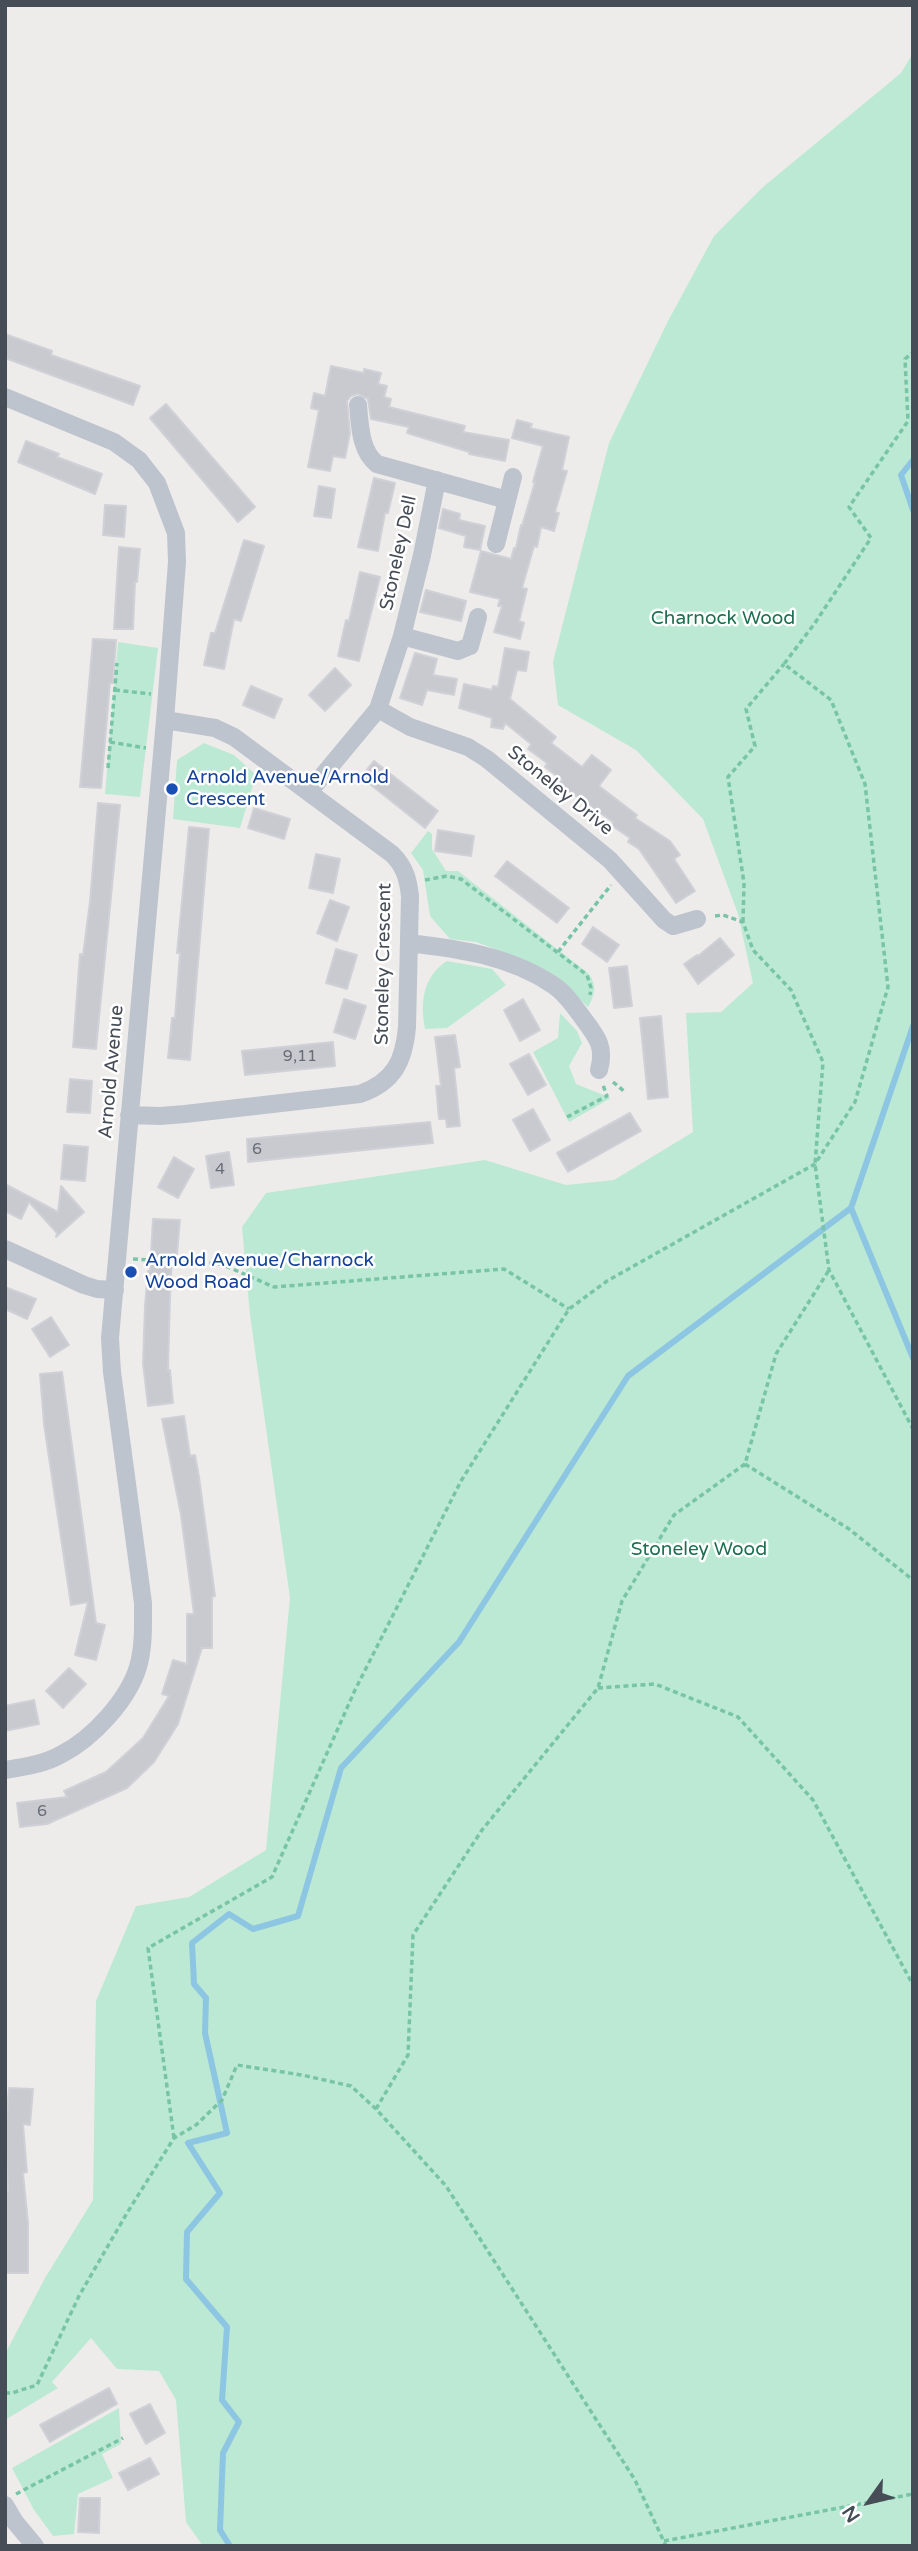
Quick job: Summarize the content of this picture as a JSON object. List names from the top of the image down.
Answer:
{
  "streets": {
    "street": [
      "Stoneley Dell",
      "Stoneley Drive",
      "Stoneley Crescent",
      "Arnold Avenue"
    ]
  },
  "crossings": [
    ["Stoneley Dell", "Stoneley Drive"],
    ["Stoneley Dell", "Stoneley Crescent"],
    ["Stoneley Crescent", "Arnold Avenue"]
  ],
  "parks": ["Charnock Wood", "Stoneley Wood"],
  "places": ["Arnold Avenue/Arnold Crescent", "Arnold Avenue/Charnock Wood Road"],
  "house_numbers": [
    "9,11",
    "6",
    "4",
    "6"
  ],
  "north": "bottom left"
}
